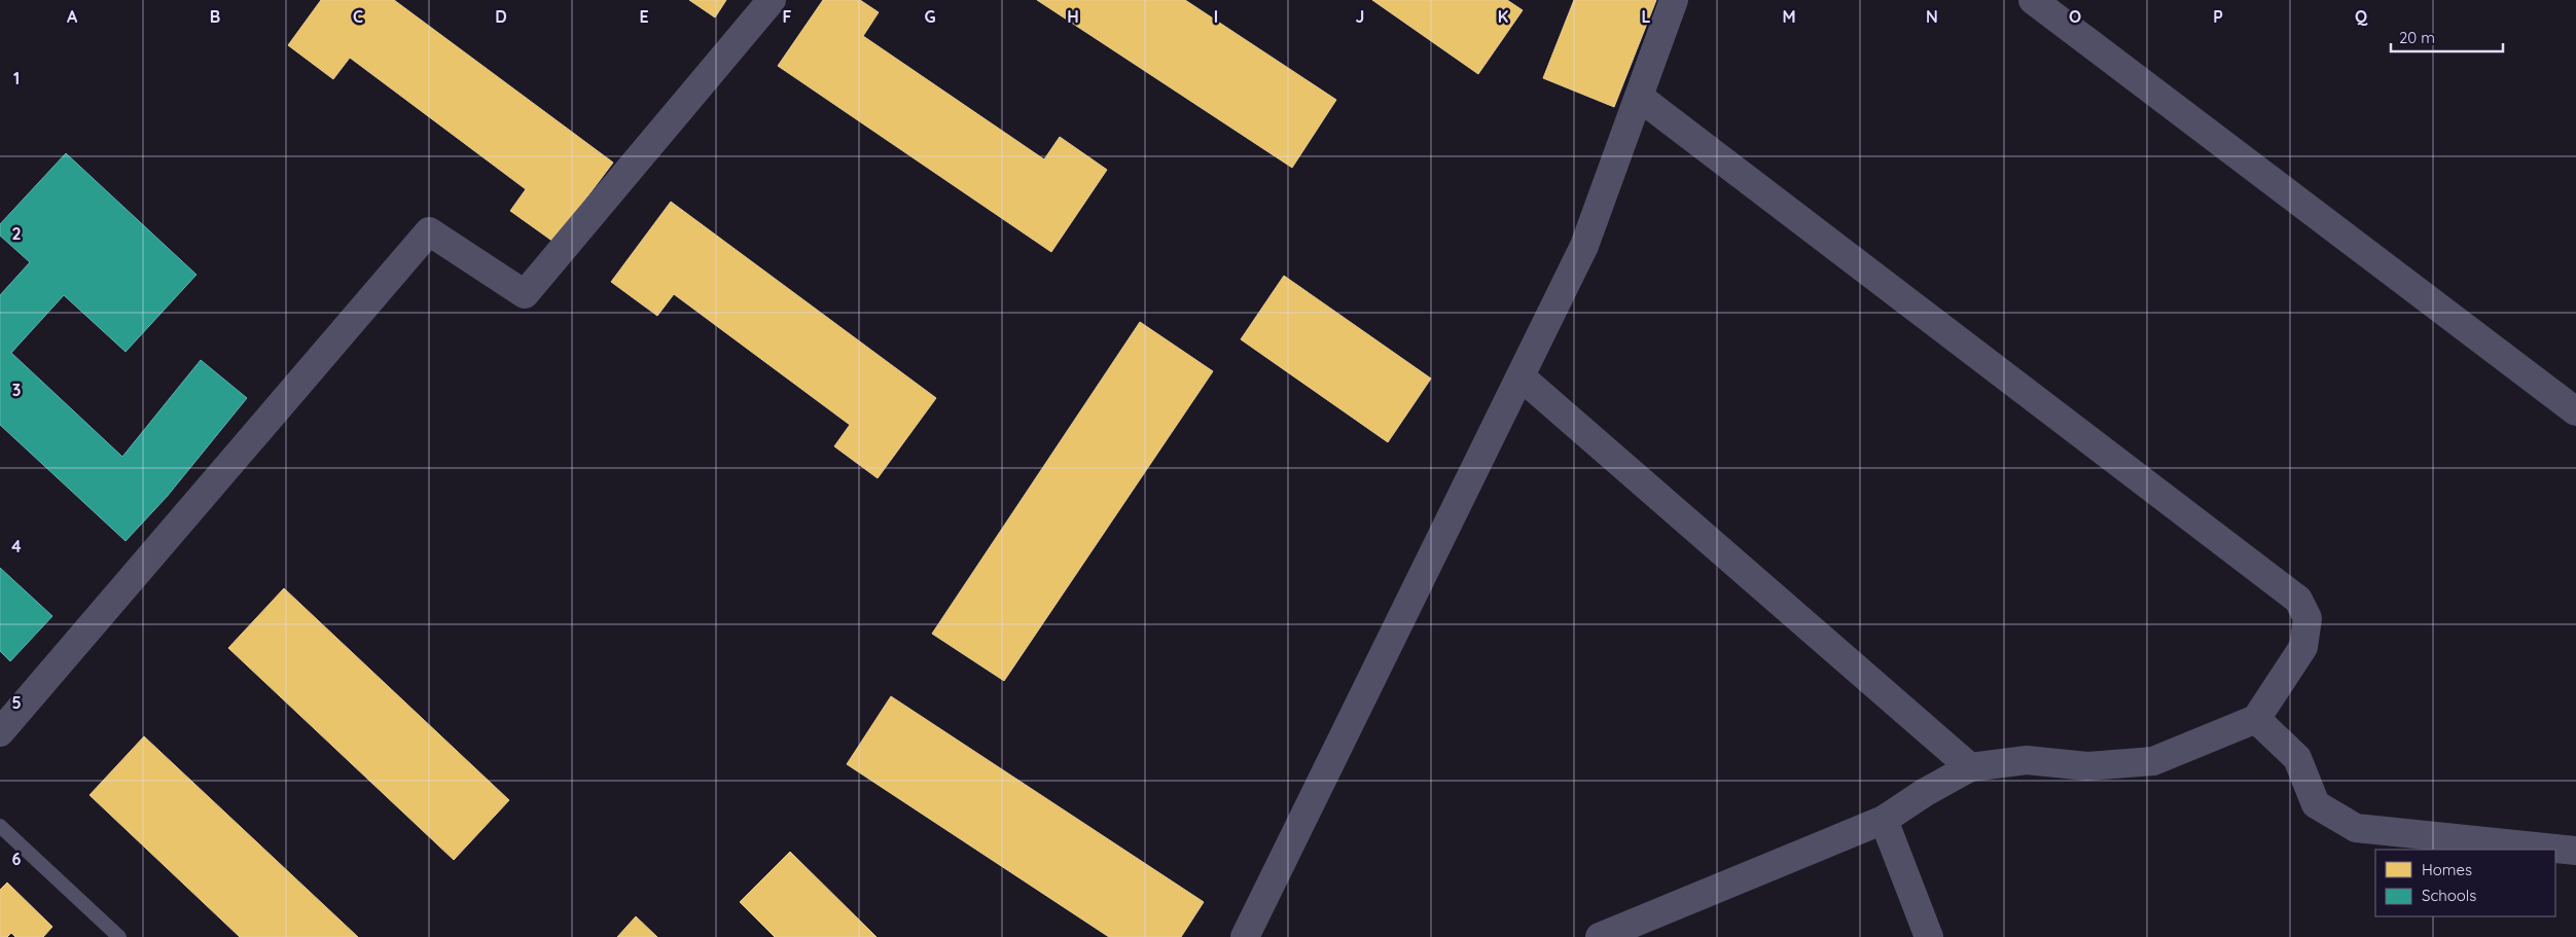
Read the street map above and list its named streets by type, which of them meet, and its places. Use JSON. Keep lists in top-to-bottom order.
{
  "legend": ["Homes", "Schools"],
  "scale_bar": "20 m",
  "grid": {
    "columns": [
      "A",
      "B",
      "C",
      "D",
      "E",
      "F",
      "G",
      "H",
      "I",
      "J",
      "K",
      "L",
      "M",
      "N",
      "O",
      "P",
      "Q"
    ],
    "rows": [
      "1",
      "2",
      "3",
      "4",
      "5",
      "6"
    ]
  }
}
